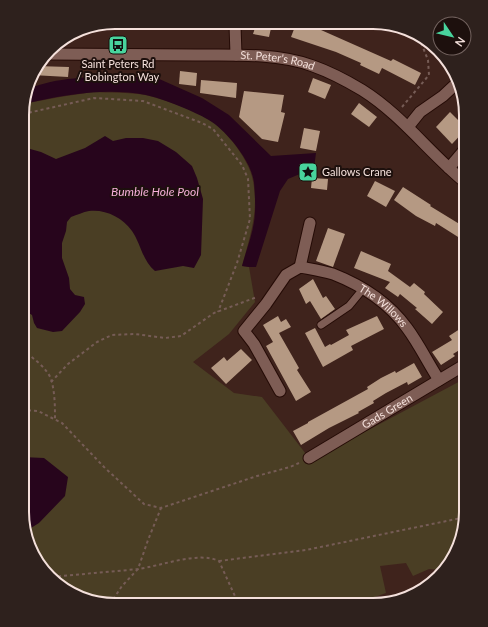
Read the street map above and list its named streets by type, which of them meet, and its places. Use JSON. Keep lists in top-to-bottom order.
{
  "streets": {
    "street": ["St. Peter's Road", "The Willows", "Gads Green"]
  },
  "crossings": [
    ["The Willows", "Gads Green"]
  ],
  "water": ["Bumble Hole Pool"],
  "places": {
    "bus stop": ["Saint Peters Rd / Bobington Way"],
    "place": ["Gallows Crane"]
  },
  "north": "bottom right"
}
